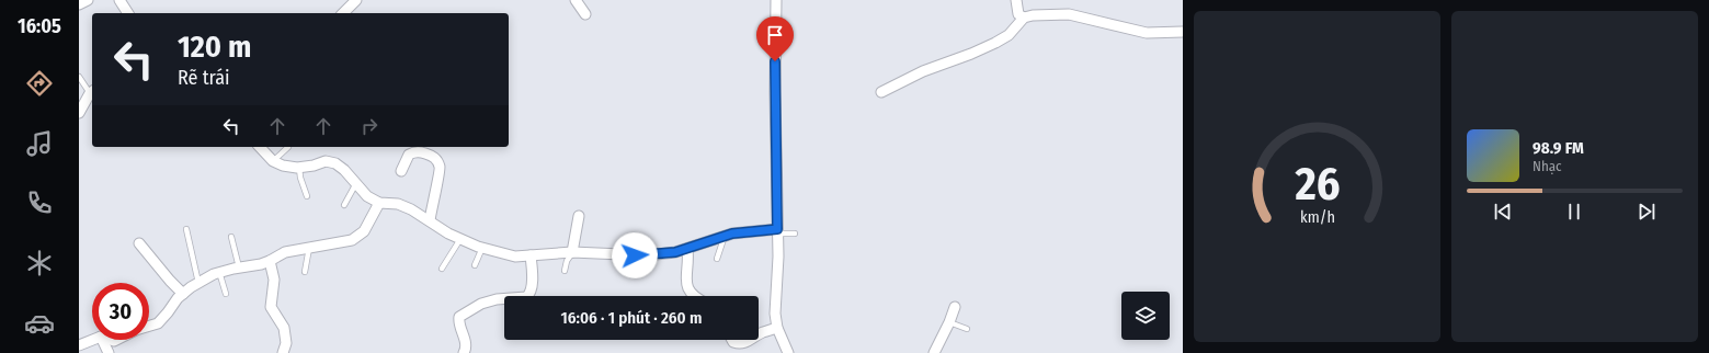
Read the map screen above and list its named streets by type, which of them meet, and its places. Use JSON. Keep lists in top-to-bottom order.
{
  "page": {
    "tabs": "16:05",
    "turn": ["120 m", "Rẽ trái"],
    "song": ["98.9 FM", "Nhạc"],
    "limit": "30",
    "trip": "16:06 · 1 phút · 260 m",
    "gauge": ["26", "km/h"]
  }
}
